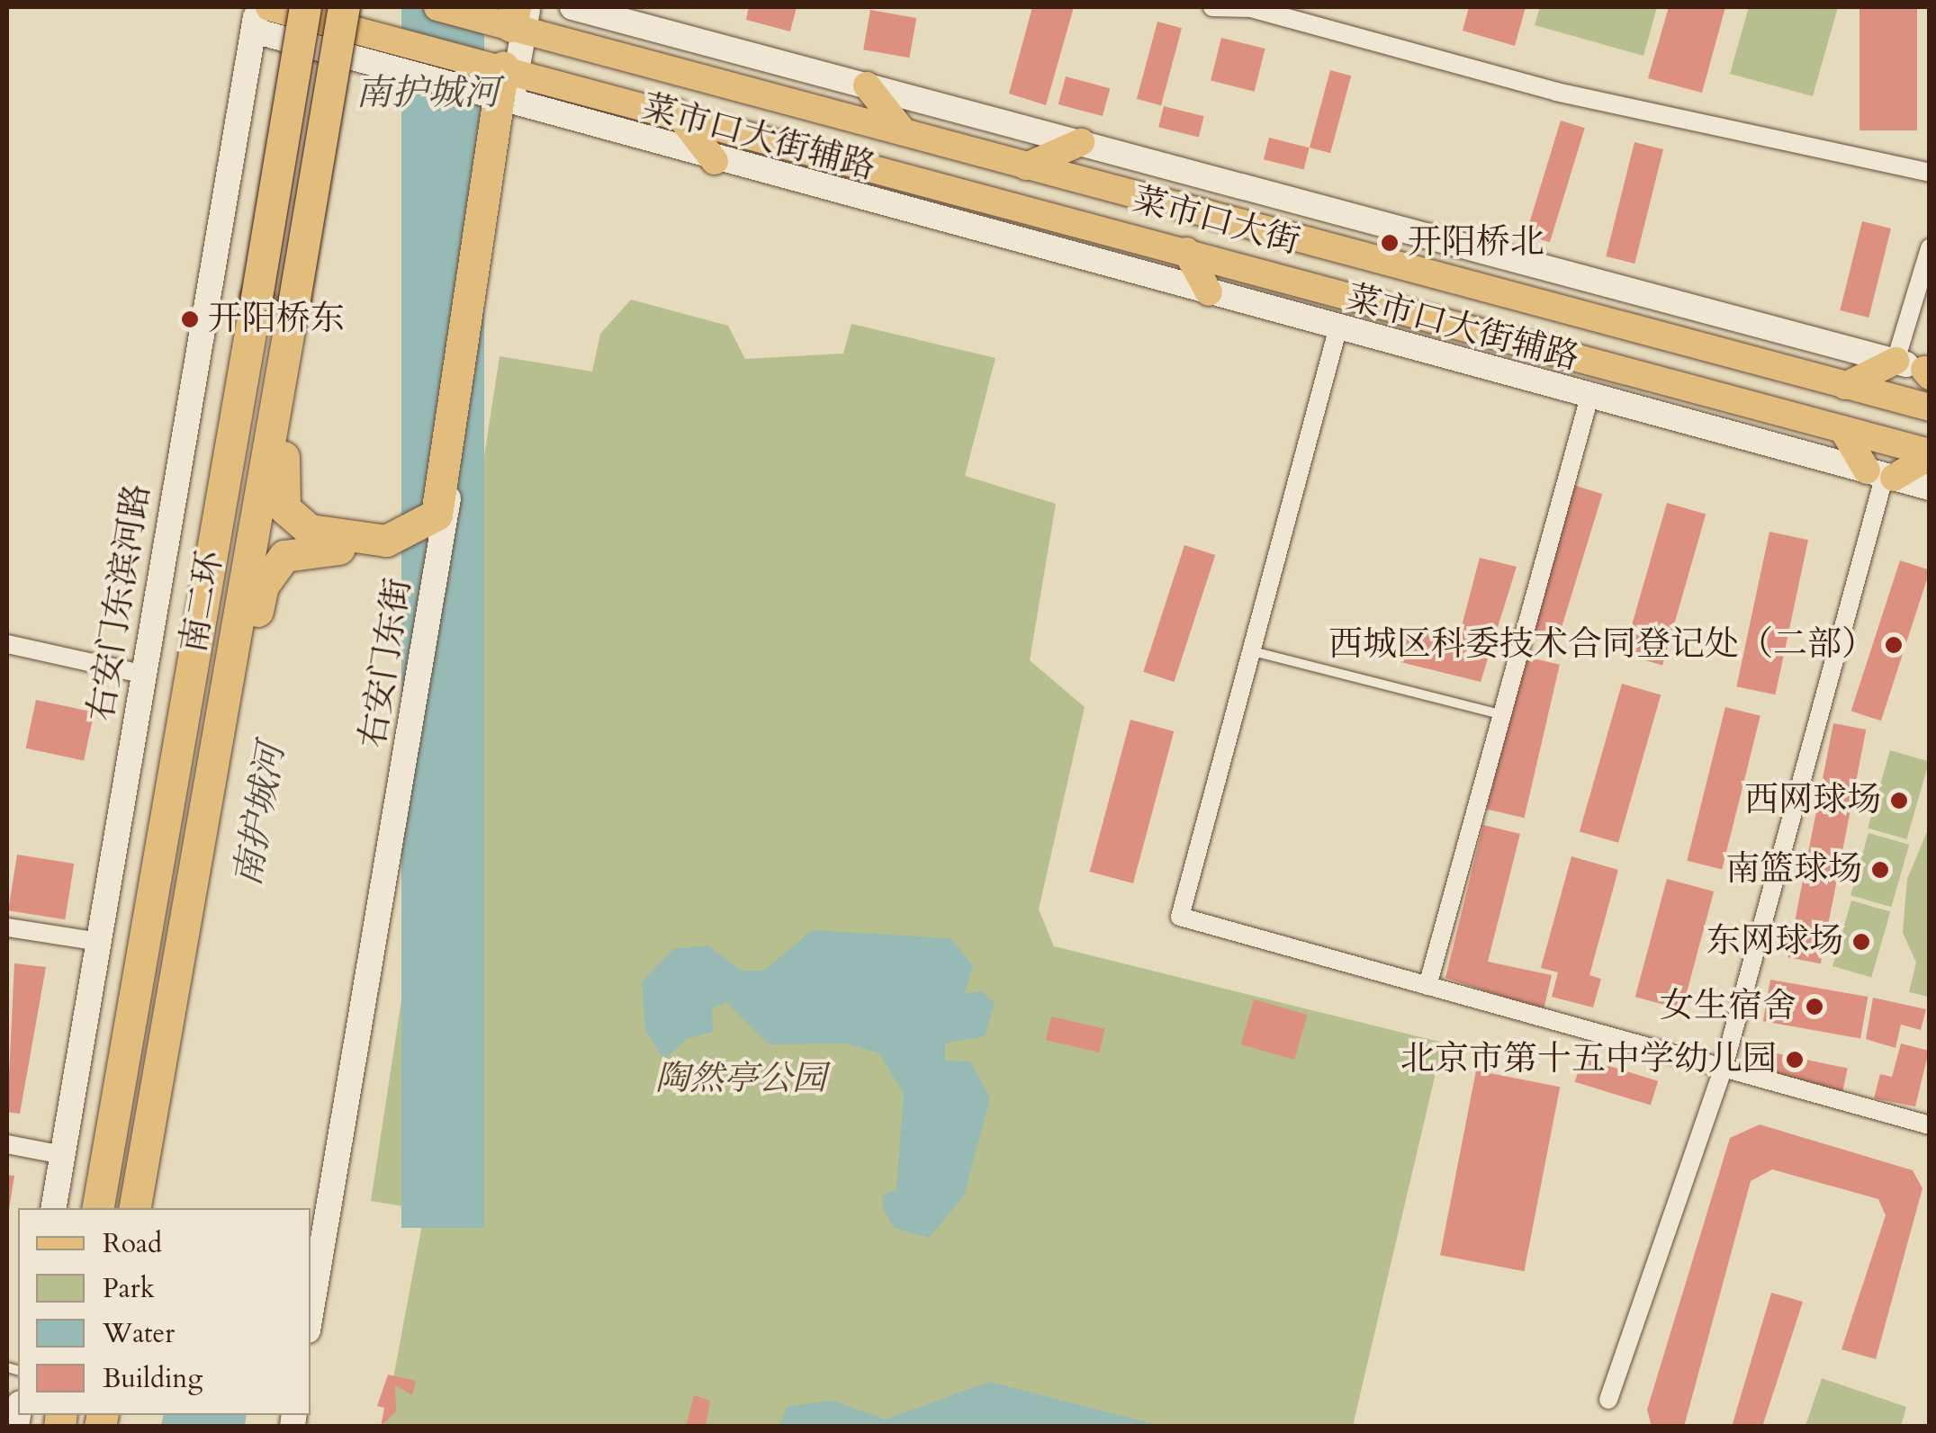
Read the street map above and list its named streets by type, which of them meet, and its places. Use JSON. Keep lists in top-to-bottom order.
{
  "streets": {
    "highway": ["南二环"],
    "main road": ["菜市口大街"],
    "street": ["菜市口大街辅路", "右安门东滨河路", "右安门东街"]
  },
  "crossings": [
    ["菜市口大街辅路", "右安门东滨河路"],
    ["菜市口大街辅路", "右安门东街"],
    ["菜市口大街", "南二环"]
  ],
  "water": ["南护城河"],
  "parks": ["陶然亭公园"],
  "places": [
    "开阳桥北",
    "开阳桥东",
    "西城区科委技术合同登记处（二部）",
    "西网球场",
    "南篮球场",
    "东网球场",
    "女生宿舍",
    "北京市第十五中学幼儿园"
  ],
  "legend": [
    "Road",
    "Park",
    "Water",
    "Building"
  ]
}
